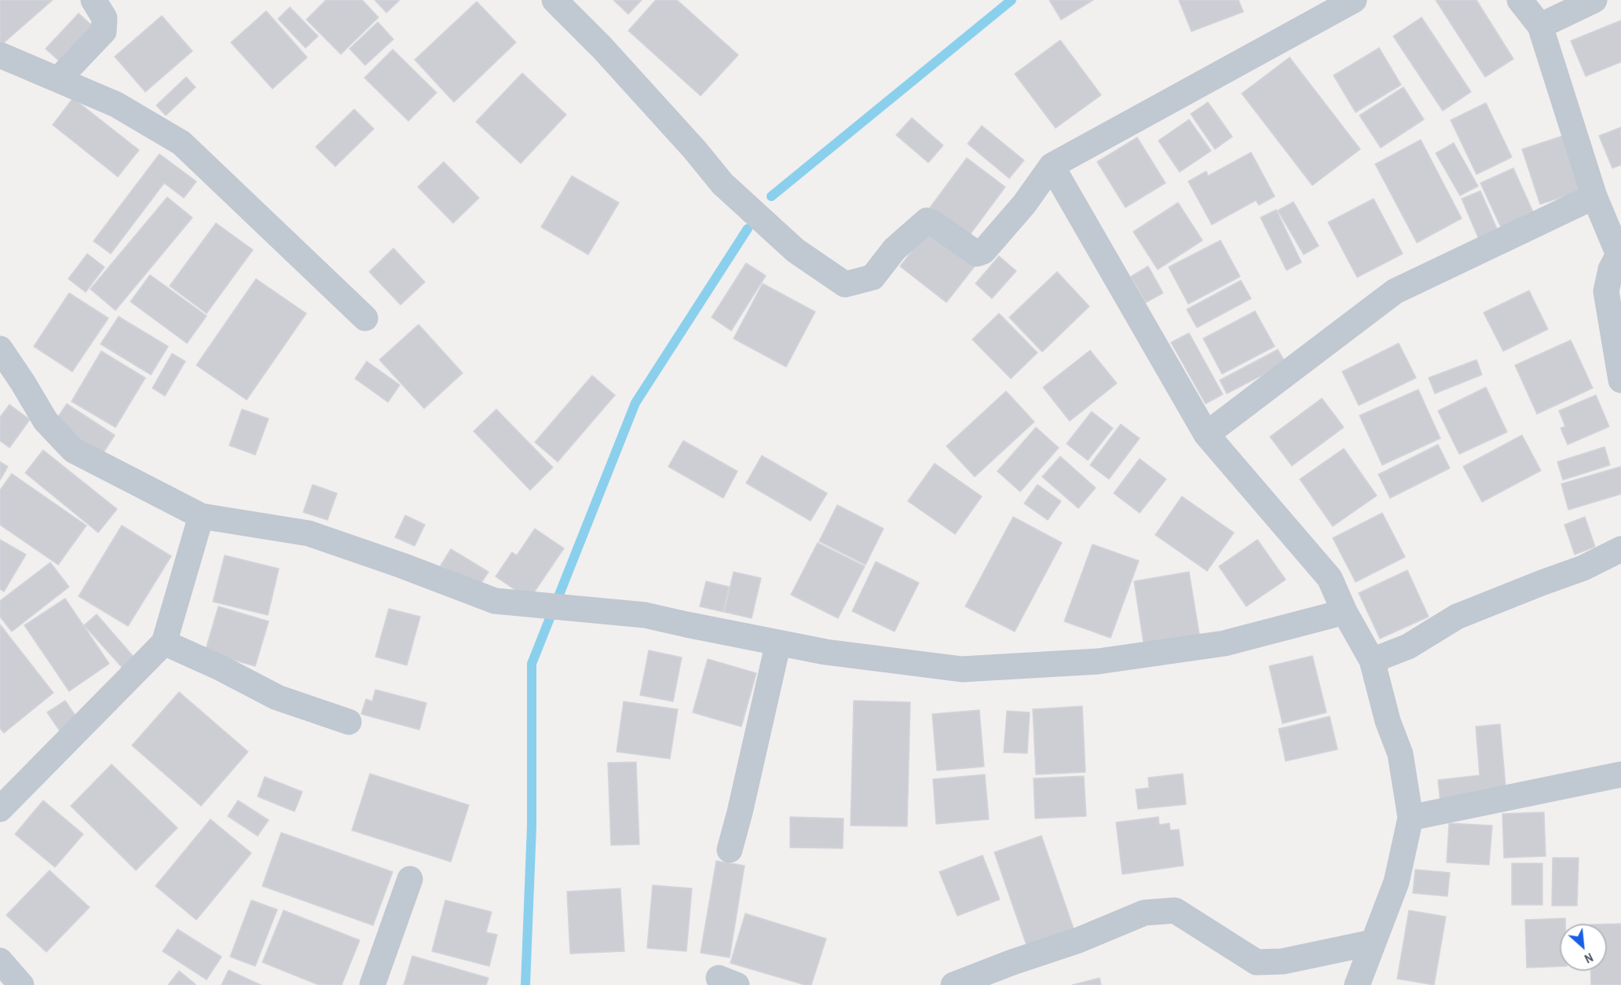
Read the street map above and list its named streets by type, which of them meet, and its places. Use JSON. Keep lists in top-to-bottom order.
{
  "north": "bottom right"
}
